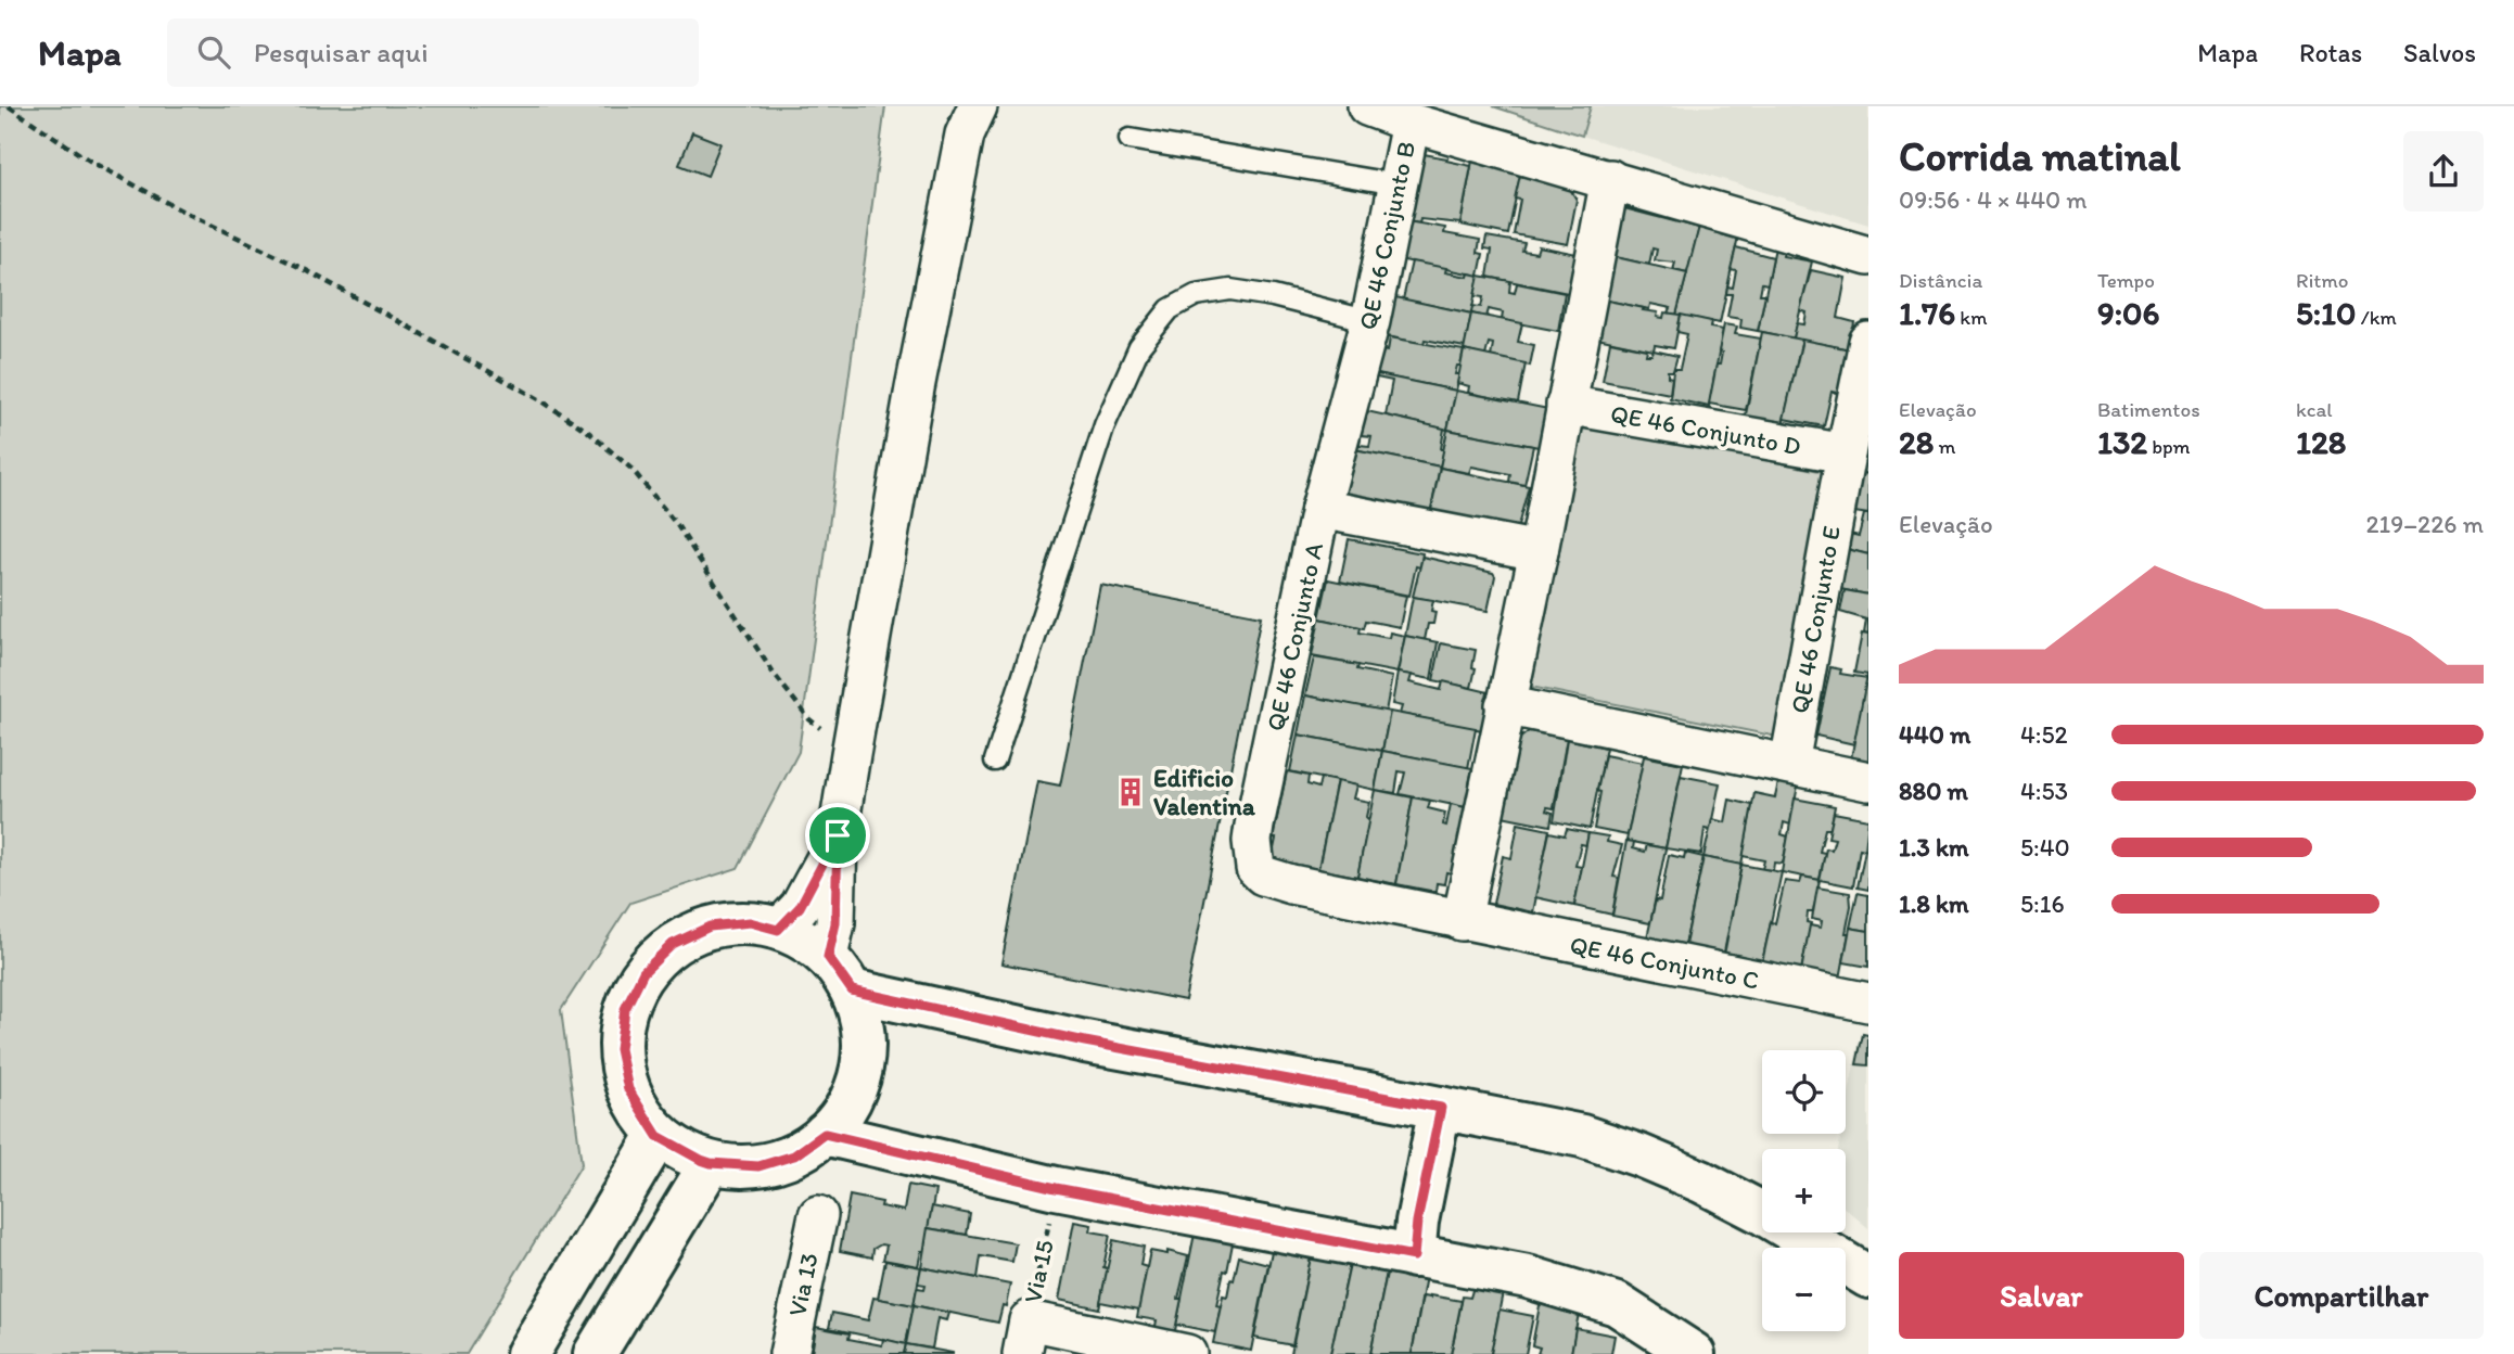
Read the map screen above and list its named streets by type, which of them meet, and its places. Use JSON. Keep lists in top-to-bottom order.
{
  "streets": {
    "street": [
      "QE 46 Conjunto B",
      "QE 46 Conjunto D",
      "QE 46 Conjunto E",
      "QE 46 Conjunto A",
      "QE 46 Conjunto C",
      "Via 13"
    ],
    "path": ["Via 15"]
  },
  "crossings": [
    ["QE 46 Conjunto B", "QE 46 Conjunto A"],
    ["QE 46 Conjunto D", "QE 46 Conjunto E"],
    ["QE 46 Conjunto A", "QE 46 Conjunto C"]
  ],
  "places": {
    "building": ["Edificio Valentina"]
  },
  "page": {
    "header": "Mapa",
    "search": "Pesquisar aqui",
    "nav": ["Mapa", "Rotas", "Salvos"],
    "heading": ["Corrida matinal", "09:56 · 4 × 440 m"],
    "stats": [
      ["Distância", "1.76 km"],
      ["Tempo", "9:06"],
      ["Ritmo", "5:10 /km"],
      ["Elevação", "28 m"],
      ["Batimentos", "132 bpm"],
      ["kcal", "128"]
    ],
    "chart": ["Elevação", "219–226 m"],
    "list": [
      {
        "name": "440 m",
        "note": "4:52"
      },
      {
        "name": "880 m",
        "note": "4:53"
      },
      {
        "name": "1.3 km",
        "note": "5:40"
      },
      {
        "name": "1.8 km",
        "note": "5:16"
      }
    ],
    "map_buttons": ["+", "−"],
    "buttons": ["Salvar", "Compartilhar"]
  }
}
